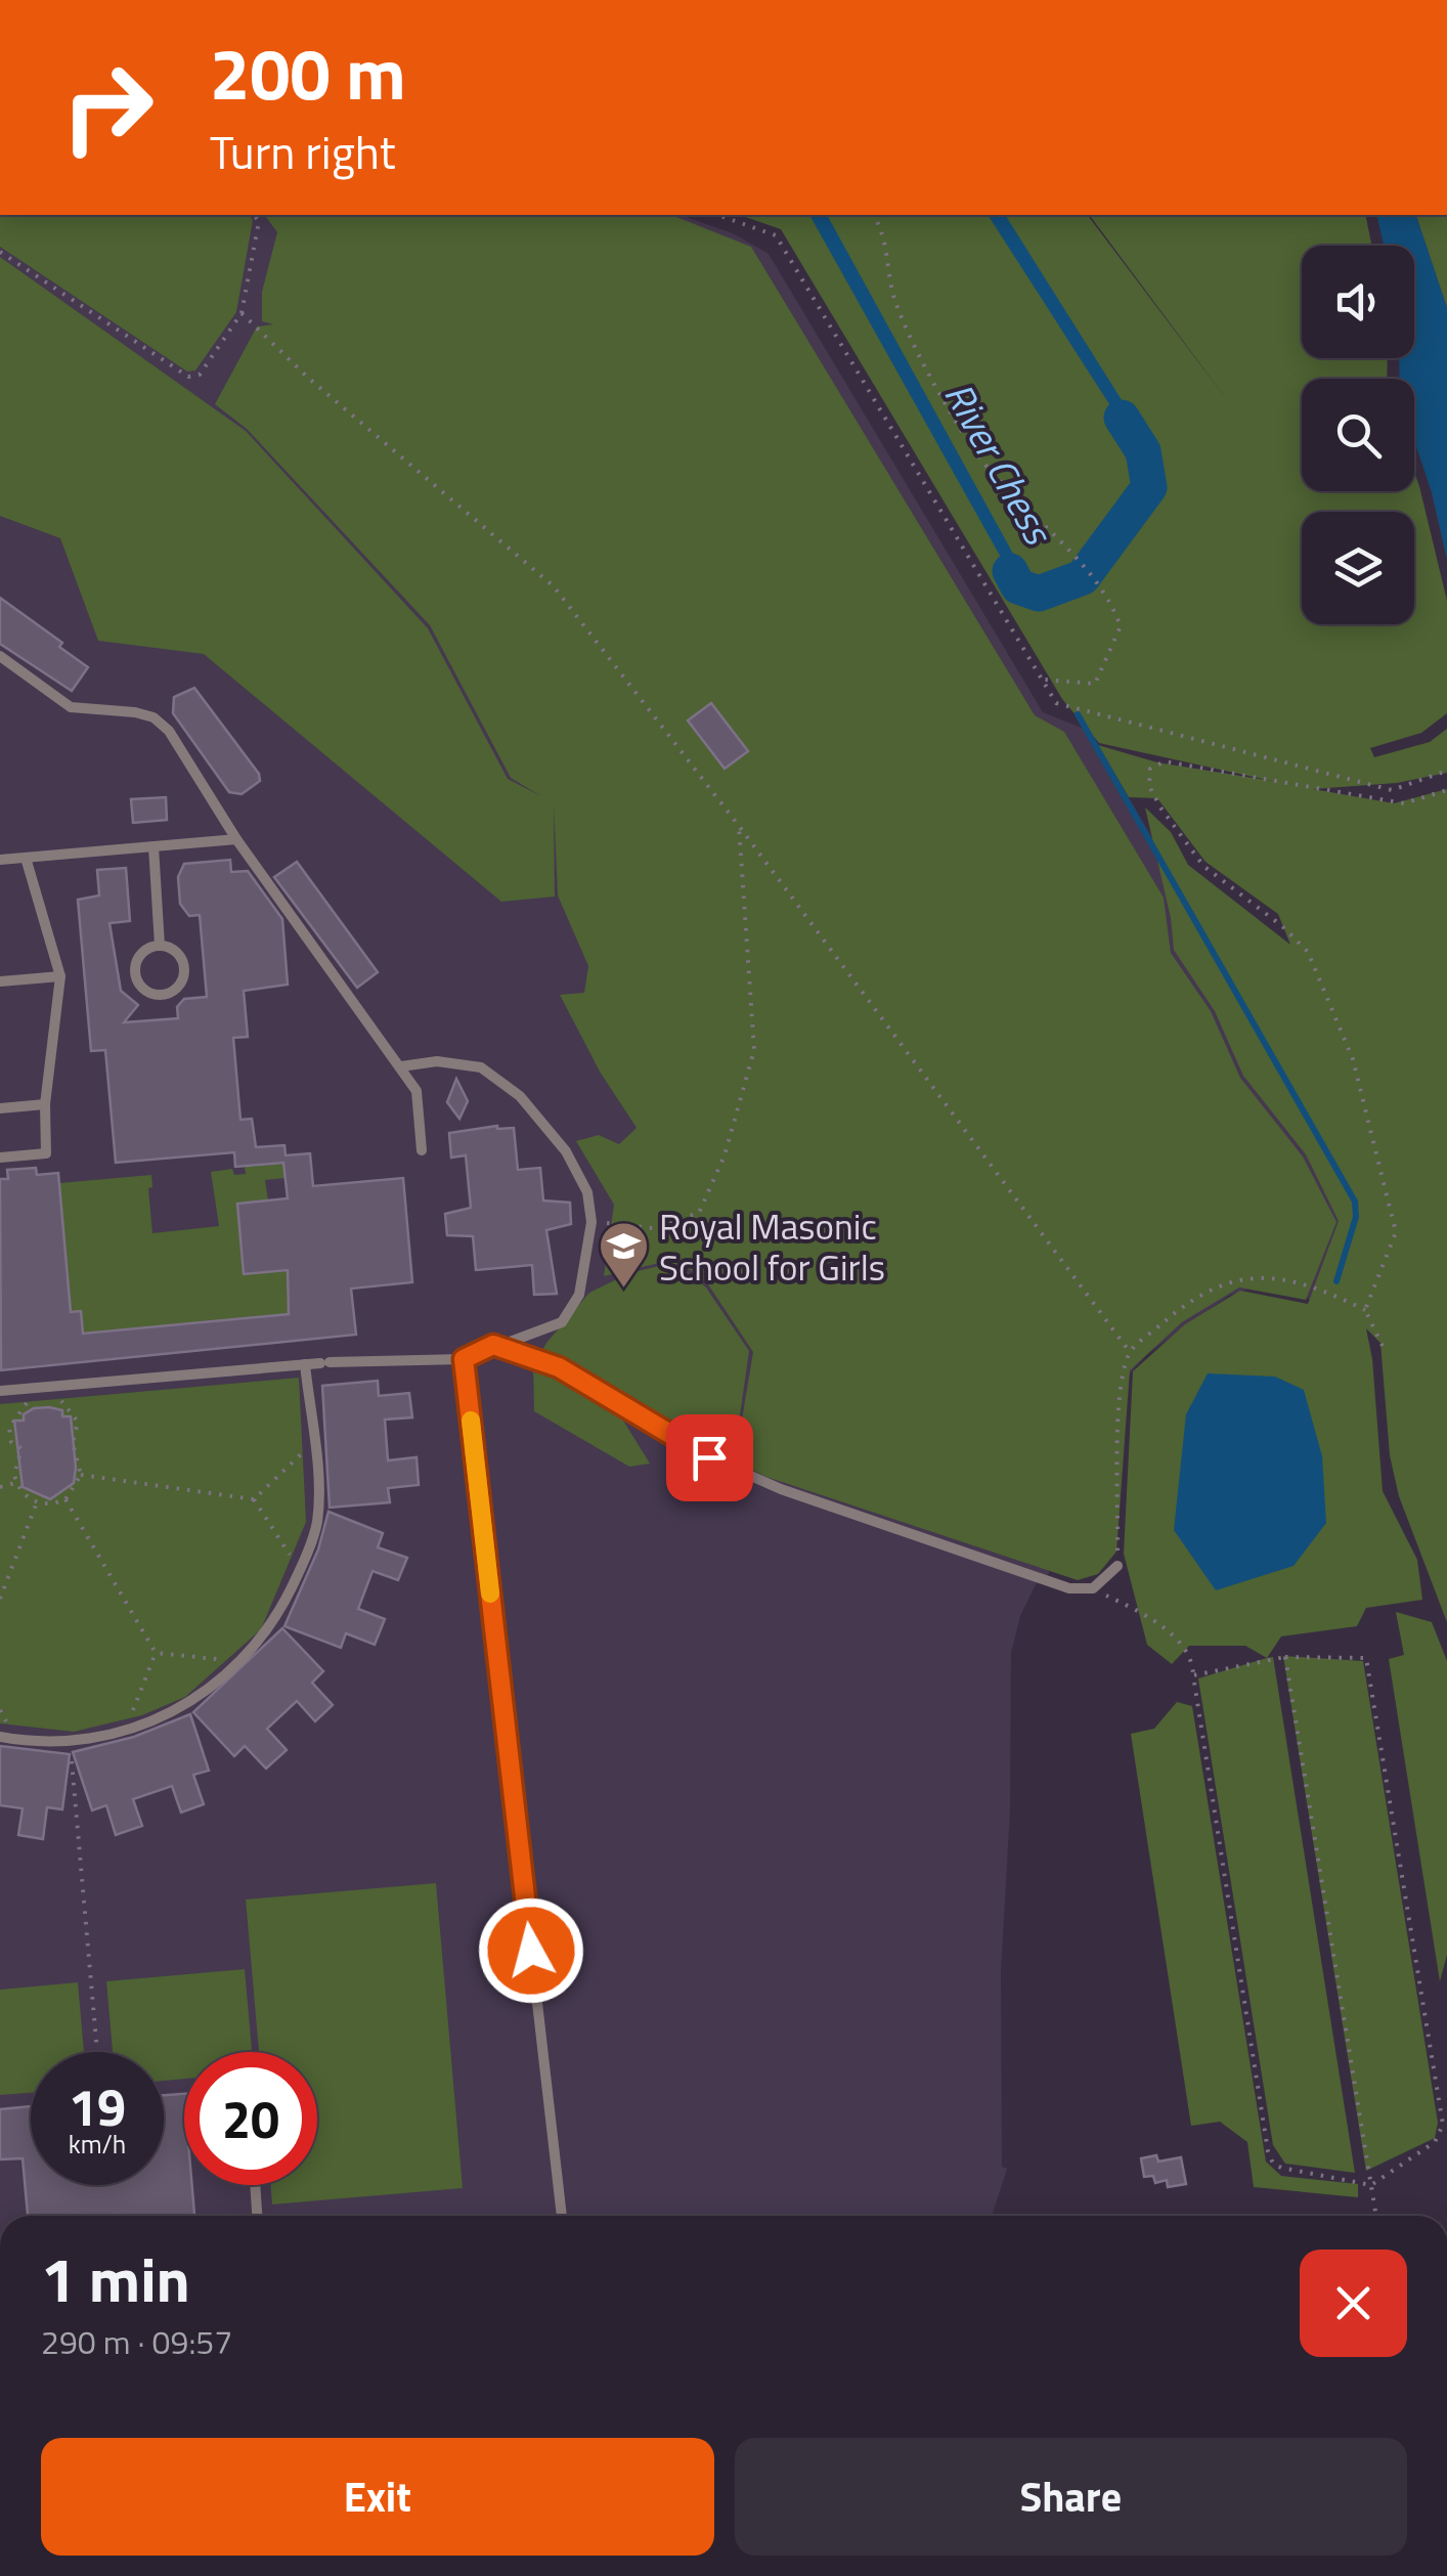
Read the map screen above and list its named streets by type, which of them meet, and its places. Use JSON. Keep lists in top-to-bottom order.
{
  "water": ["River Chess"],
  "places": {
    "school or university": ["Royal Masonic School for Girls"]
  },
  "page": {
    "turn": ["200 m", "Turn right"],
    "speed": "19 km/h",
    "limit": "20",
    "heading": ["1 min", "290 m · 09:57"],
    "buttons": ["Exit", "Share"]
  }
}
